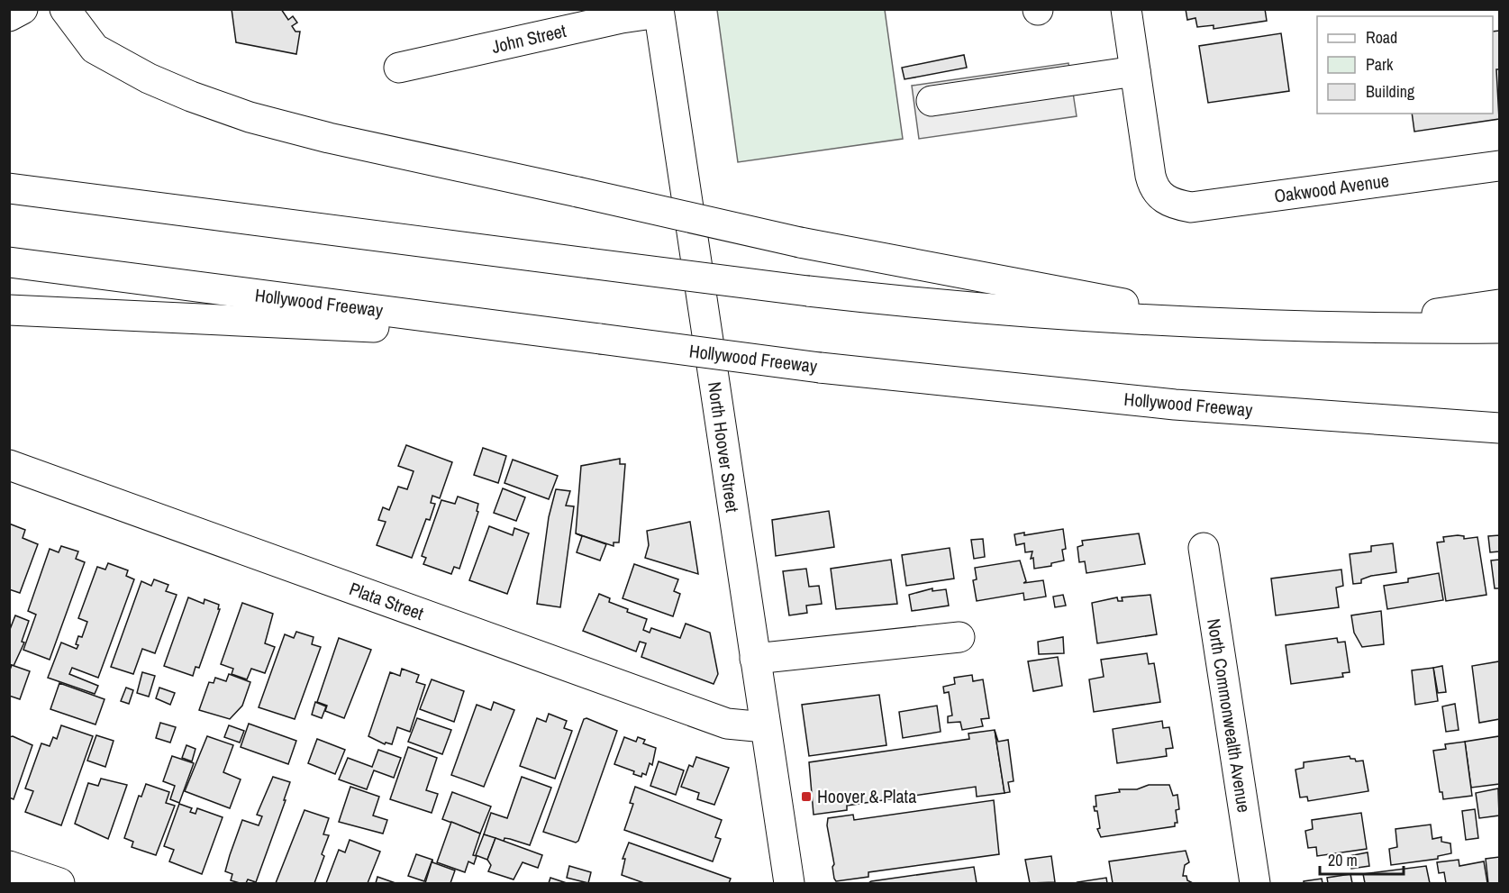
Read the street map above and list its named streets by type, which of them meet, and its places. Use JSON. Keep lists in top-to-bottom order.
{
  "streets": {
    "main road": [
      "John Street",
      "Oakwood Avenue",
      "Hollywood Freeway",
      "North Hoover Street",
      "Plata Street",
      "North Commonwealth Avenue"
    ]
  },
  "crossings": [
    ["John Street", "North Hoover Street"],
    ["North Hoover Street", "Plata Street"]
  ],
  "places": {
    "transit": ["Hoover & Plata"]
  },
  "legend": ["Road", "Park", "Building"],
  "scale_bar": "20 m"
}
